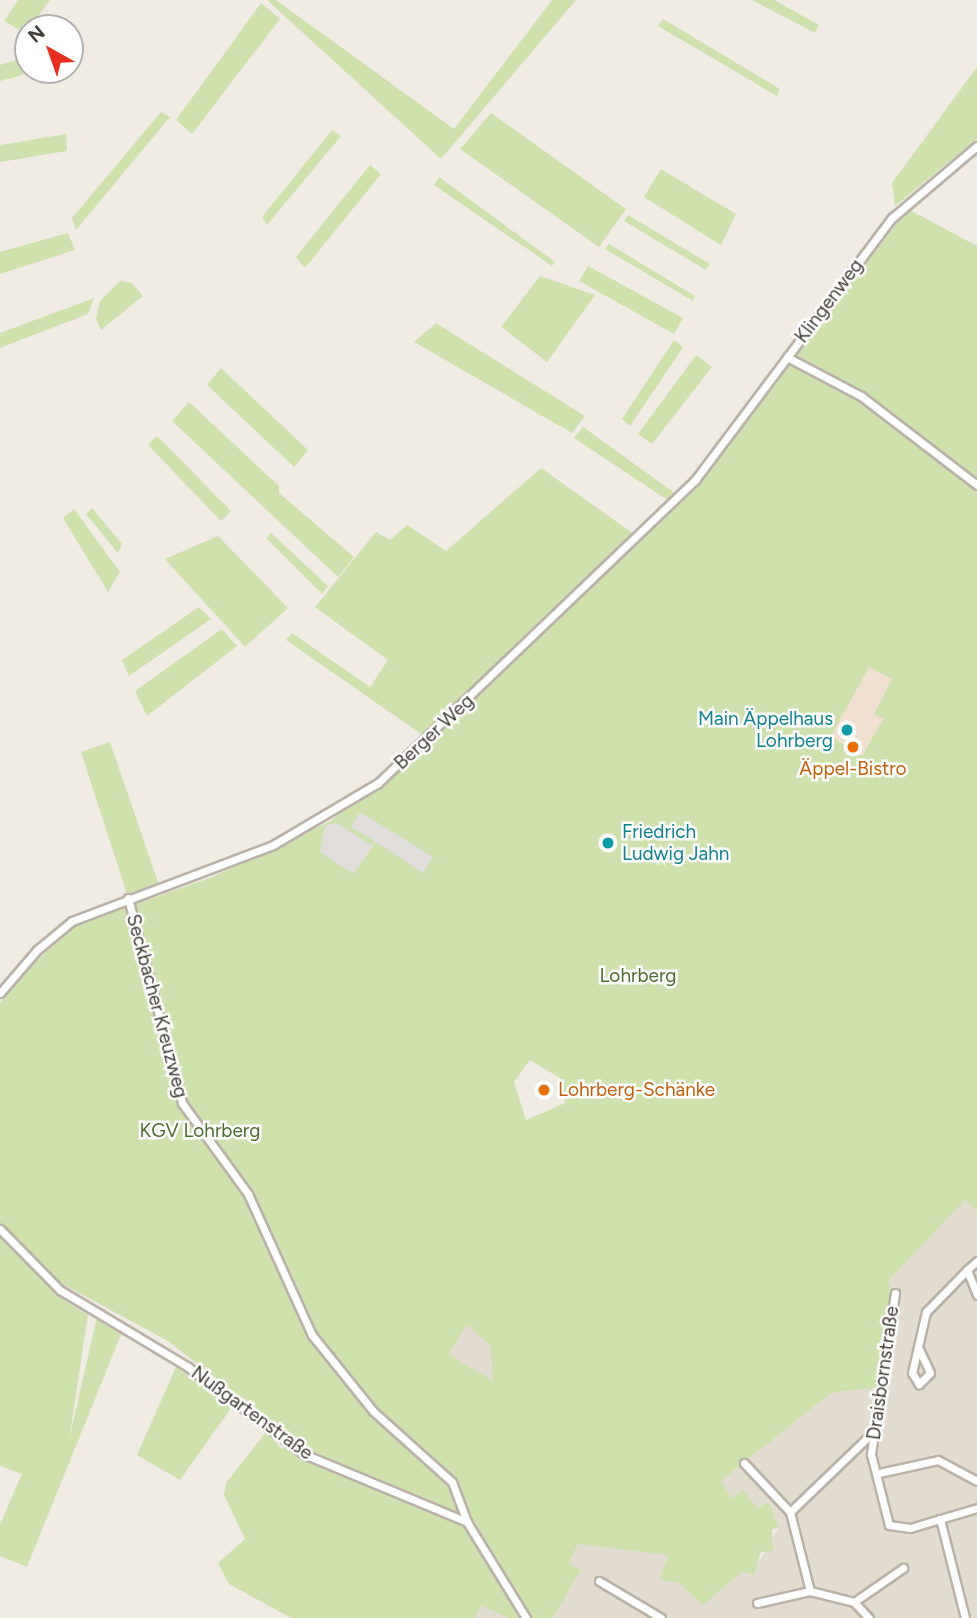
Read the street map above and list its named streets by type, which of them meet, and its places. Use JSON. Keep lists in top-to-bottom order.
{
  "streets": {
    "street": [
      "Klingenweg",
      "Berger Weg",
      "Seckbacher Kreuzweg",
      "Draisbornstraße",
      "Nußgartenstraße"
    ]
  },
  "crossings": [
    ["Klingenweg", "Berger Weg"],
    ["Berger Weg", "Seckbacher Kreuzweg"],
    ["Seckbacher Kreuzweg", "Nußgartenstraße"]
  ],
  "parks": ["Lohrberg", "KGV Lohrberg"],
  "places": [
    "Main Äppelhaus Lohrberg",
    "Äppel-Bistro",
    "Friedrich Ludwig Jahn",
    "Lohrberg-Schänke"
  ],
  "north": "top left"
}
